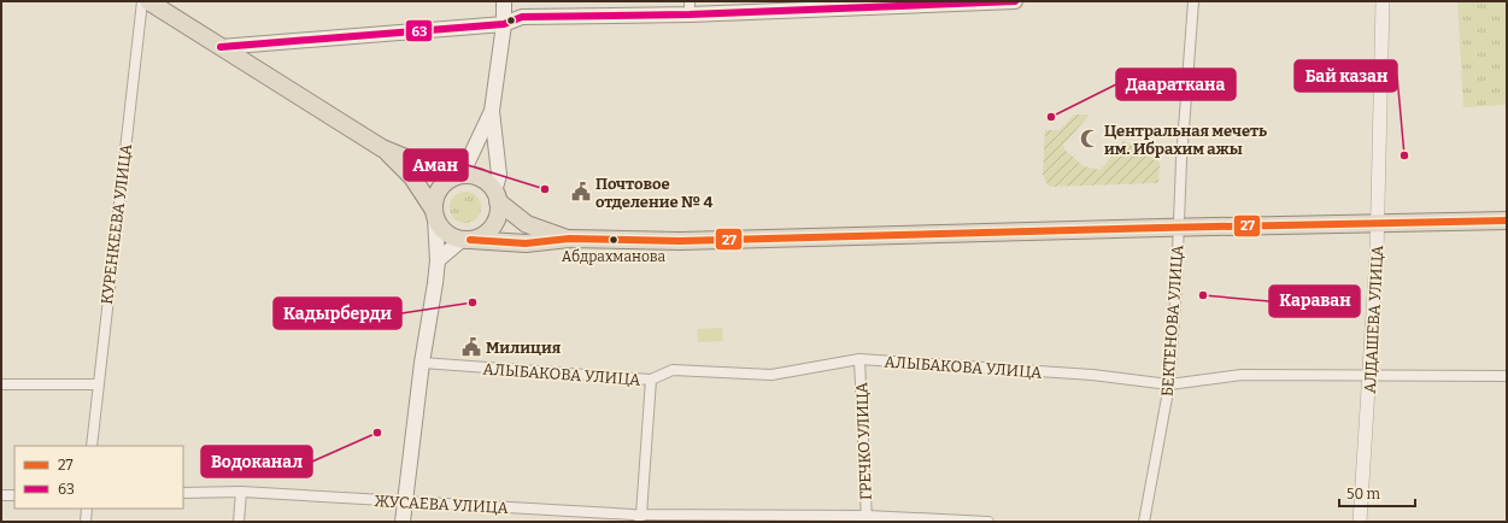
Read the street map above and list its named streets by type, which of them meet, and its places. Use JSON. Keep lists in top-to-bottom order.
{
  "streets": {
    "street": [
      "КУРЕНКЕЕВА УЛИЦА",
      "АЛДАШЕВА УЛИЦА",
      "БЕКТЕНОВА УЛИЦА",
      "АЛЫБАКОВА УЛИЦА",
      "ГРЕЧКО УЛИЦА",
      "ЖУСАЕВА УЛИЦА"
    ]
  },
  "crossings": [
    ["АЛДАШЕВА УЛИЦА", "АЛЫБАКОВА УЛИЦА"],
    ["БЕКТЕНОВА УЛИЦА", "АЛЫБАКОВА УЛИЦА"],
    ["АЛЫБАКОВА УЛИЦА", "ГРЕЧКО УЛИЦА"],
    ["ГРЕЧКО УЛИЦА", "ЖУСАЕВА УЛИЦА"]
  ],
  "places": {
    "other": [
      "Даараткана",
      "Бай казан",
      "Аман",
      "Абдрахманова",
      "Караван",
      "Кадырберди",
      "Водоканал"
    ],
    "mosque": ["Центральная мечеть им. Ибрахим ажы"],
    "public building": ["Почтовое отделение № 4", "Милиция"]
  },
  "lines": ["transit line 63", "transit line 27"],
  "legend": ["27", "63"],
  "scale_bar": "50 m"
}
